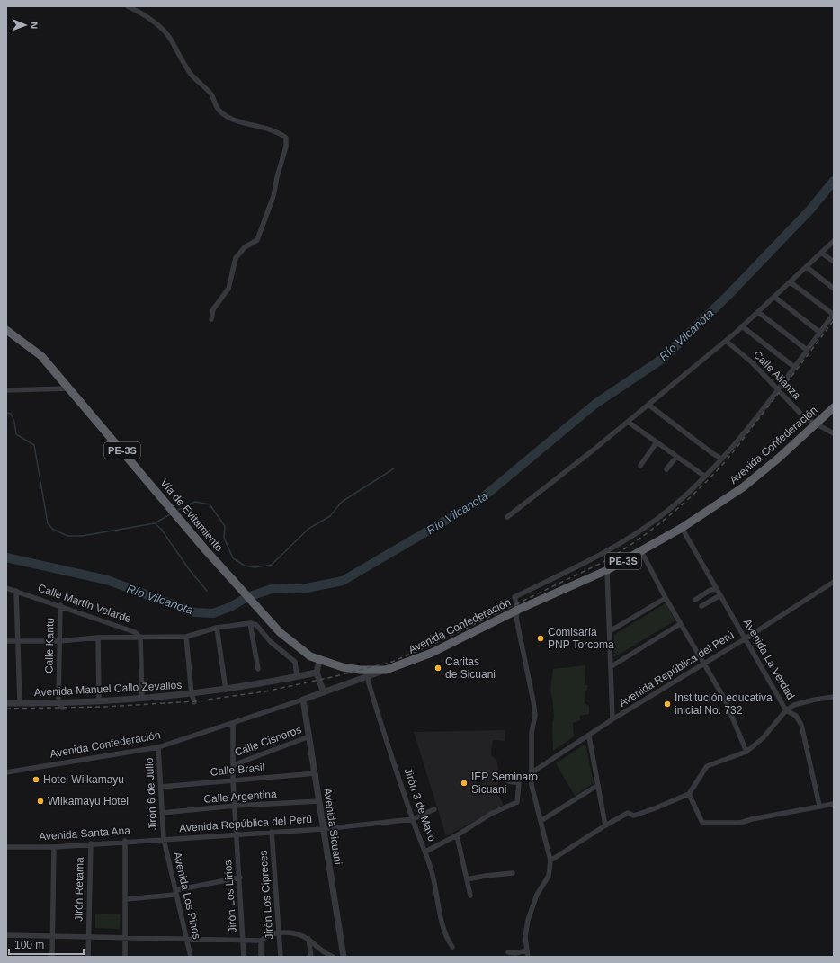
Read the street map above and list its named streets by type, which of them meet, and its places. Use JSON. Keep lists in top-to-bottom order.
{
  "streets": {
    "highway": ["Avenida Confederación", "PE-3S", "Vía de Evitamiento"],
    "street": [
      "Calle Alianza",
      "Calle Martín Velarde",
      "Calle Kantu",
      "Avenida La Verdad",
      "Avenida República del Perú",
      "Avenida Manuel Callo Zevallos",
      "Calle Cisneros",
      "Calle Brasil",
      "Jirón 6 de Julio",
      "Calle Argentina",
      "Jirón 3 de Mayo",
      "Avenida Sicuani",
      "Avenida Santa Ana",
      "Jirón Retama",
      "Jirón Los Cipreces",
      "Avenida Los Pinos",
      "Jirón Los Lirios"
    ]
  },
  "crossings": [
    ["Calle Alianza", "Avenida Confederación"],
    ["Avenida Confederación", "Vía de Evitamiento"],
    ["Avenida Confederación", "Avenida La Verdad"],
    ["Avenida Confederación", "Jirón 6 de Julio"],
    ["Avenida Confederación", "Jirón 3 de Mayo"],
    ["Avenida Confederación", "Avenida Sicuani"],
    ["Avenida Confederación", "Jirón Los Lirios"],
    ["Vía de Evitamiento", "Jirón 3 de Mayo"],
    ["Calle Martín Velarde", "Calle Kantu"],
    ["Calle Kantu", "Avenida Manuel Callo Zevallos"],
    ["Avenida La Verdad", "Avenida República del Perú"],
    ["Avenida República del Perú", "Jirón 6 de Julio"],
    ["Avenida República del Perú", "Jirón 3 de Mayo"],
    ["Avenida República del Perú", "Avenida Sicuani"],
    ["Avenida República del Perú", "Avenida Santa Ana"],
    ["Avenida República del Perú", "Jirón Los Cipreces"],
    ["Avenida República del Perú", "Avenida Los Pinos"],
    ["Avenida República del Perú", "Jirón Los Lirios"],
    ["Calle Cisneros", "Avenida Sicuani"],
    ["Calle Cisneros", "Jirón Los Lirios"],
    ["Calle Brasil", "Jirón 6 de Julio"],
    ["Calle Brasil", "Avenida Sicuani"],
    ["Calle Brasil", "Jirón Los Lirios"],
    ["Jirón 6 de Julio", "Calle Argentina"],
    ["Jirón 6 de Julio", "Avenida Santa Ana"],
    ["Jirón 6 de Julio", "Avenida Los Pinos"],
    ["Calle Argentina", "Avenida Sicuani"],
    ["Calle Argentina", "Jirón Los Lirios"],
    ["Avenida Santa Ana", "Jirón Retama"],
    ["Avenida Santa Ana", "Avenida Los Pinos"]
  ],
  "water": ["Río Vilcanota"],
  "places": [
    "Comisaría PNP Torcoma",
    "Caritas de Sicuani",
    "Institución educativa inicial No. 732",
    "Hotel Wilkamayu",
    "IEP Seminaro Sicuani",
    "Wilkamayu Hotel"
  ],
  "scale_bar": "100 m",
  "north": "right"
}
